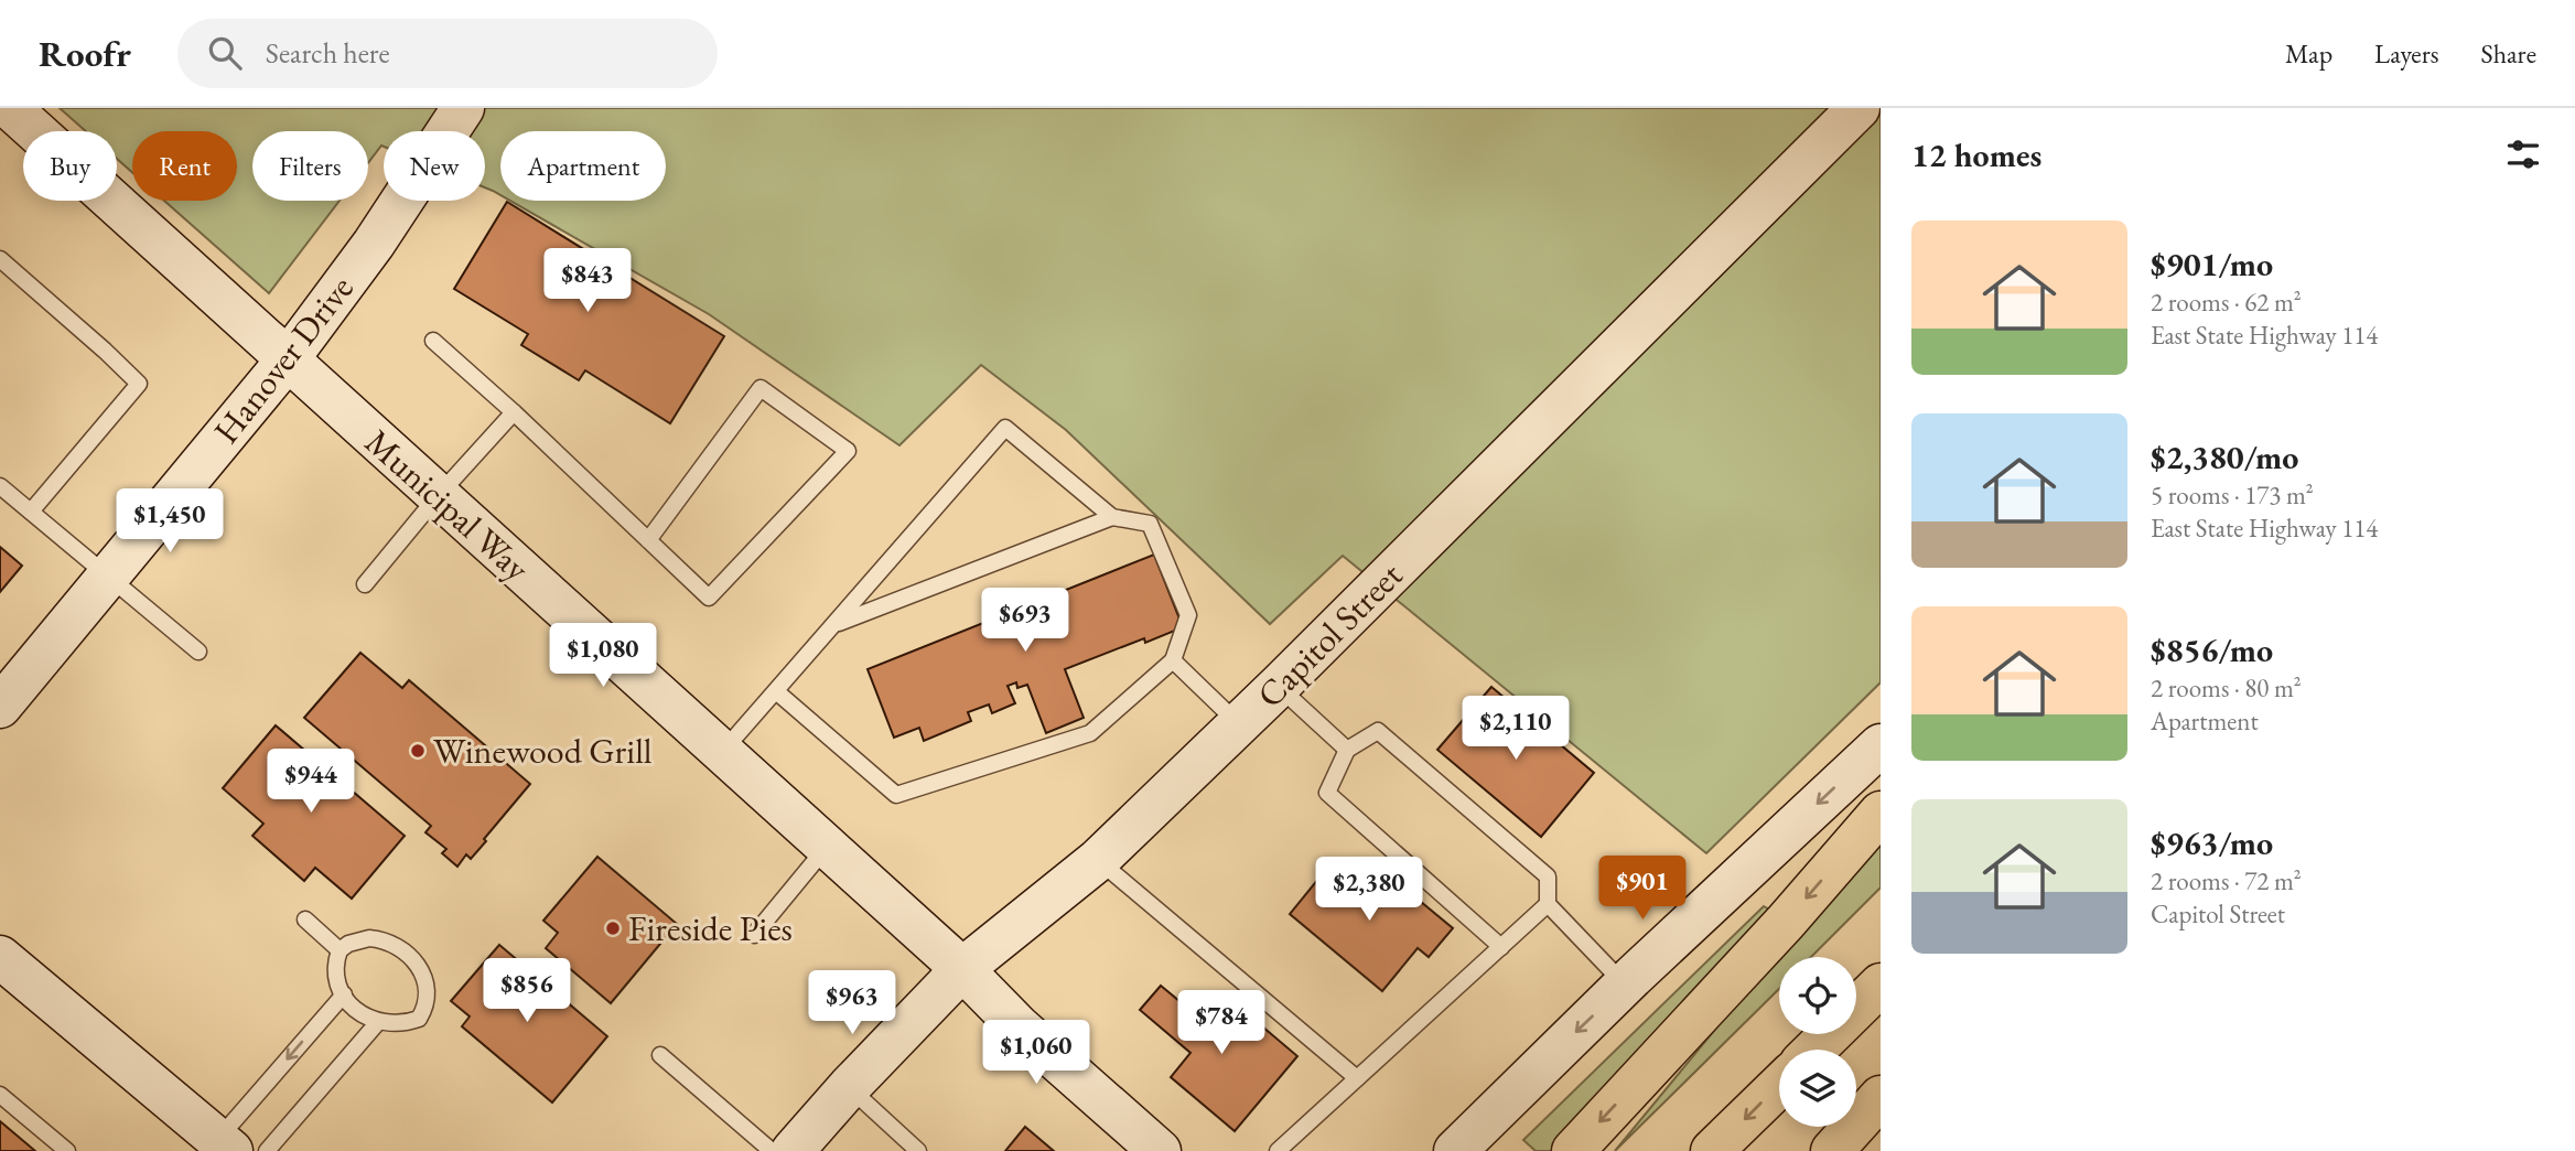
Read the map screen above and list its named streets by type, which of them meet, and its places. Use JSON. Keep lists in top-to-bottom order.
{
  "streets": {
    "street": ["Hanover Drive", "Municipal Way", "Capitol Street"]
  },
  "crossings": [
    ["Hanover Drive", "Municipal Way"],
    ["Municipal Way", "Capitol Street"]
  ],
  "places": ["Winewood Grill", "Fireside Pies"],
  "page": {
    "header": "Roofr",
    "search": "Search here",
    "nav": ["Map", "Layers", "Share"],
    "heading": "12 homes",
    "chip": [
      "Buy",
      "Rent",
      "Filters",
      "New",
      "Apartment"
    ],
    "list": [
      {
        "name": "$901/mo",
        "note": "2 rooms · 62 m² · East State Highway 114"
      },
      {
        "name": "$2,380/mo",
        "note": "5 rooms · 173 m² · East State Highway 114"
      },
      {
        "name": "$856/mo",
        "note": "2 rooms · 80 m² · Apartment"
      },
      {
        "name": "$963/mo",
        "note": "2 rooms · 72 m² · Capitol Street"
      }
    ],
    "price": [
      "$843",
      "$1,450",
      "$693",
      "$1,080",
      "$2,110",
      "$944",
      "$901",
      "$2,380",
      "$856",
      "$963",
      "$784",
      "$1,060"
    ]
  }
}
